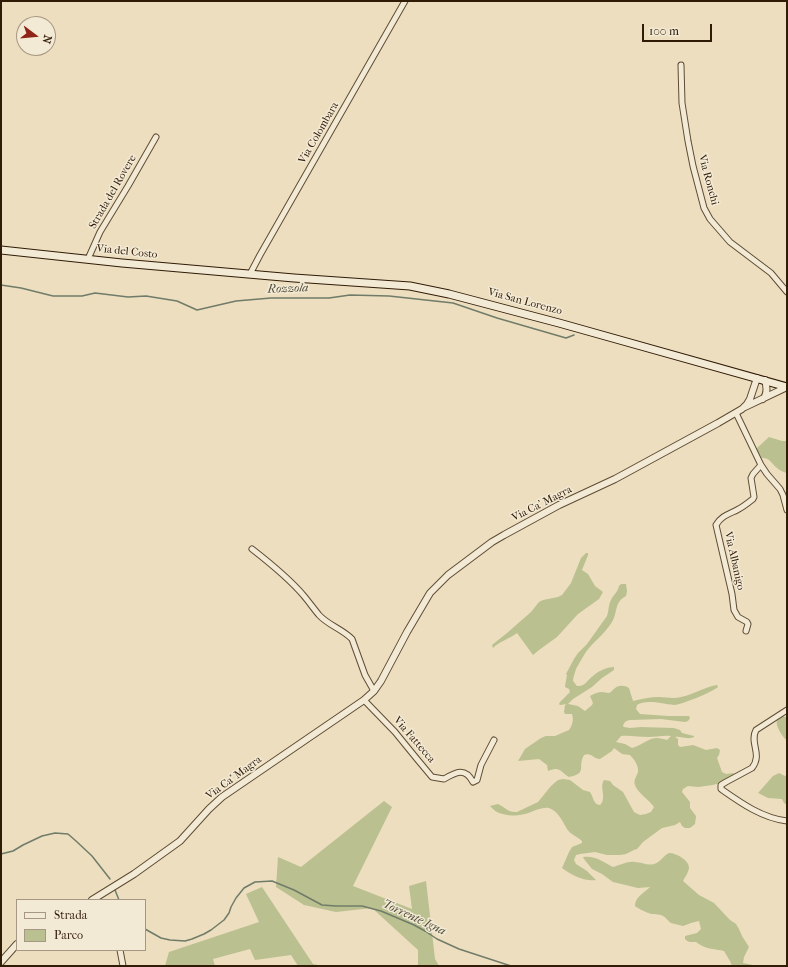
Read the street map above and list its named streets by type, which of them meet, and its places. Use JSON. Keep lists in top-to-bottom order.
{
  "streets": {
    "main road": ["Via del Costo", "Via San Lorenzo"],
    "street": [
      "Via Colombara",
      "Via Ronchi",
      "Strada del Rovere",
      "Via Ca' Magra",
      "Via Albanigo",
      "Via Fattecca"
    ]
  },
  "crossings": [
    ["Via Colombara", "Via del Costo"],
    ["Via Colombara", "Via San Lorenzo"],
    ["Strada del Rovere", "Via del Costo"],
    ["Via del Costo", "Via San Lorenzo"],
    ["Via San Lorenzo", "Via Ca' Magra"],
    ["Via Ca' Magra", "Via Fattecca"]
  ],
  "water": ["Rozzola", "Torrente Igna"],
  "legend": ["Strada", "Parco"],
  "scale_bar": "100 m",
  "north": "right"
}
